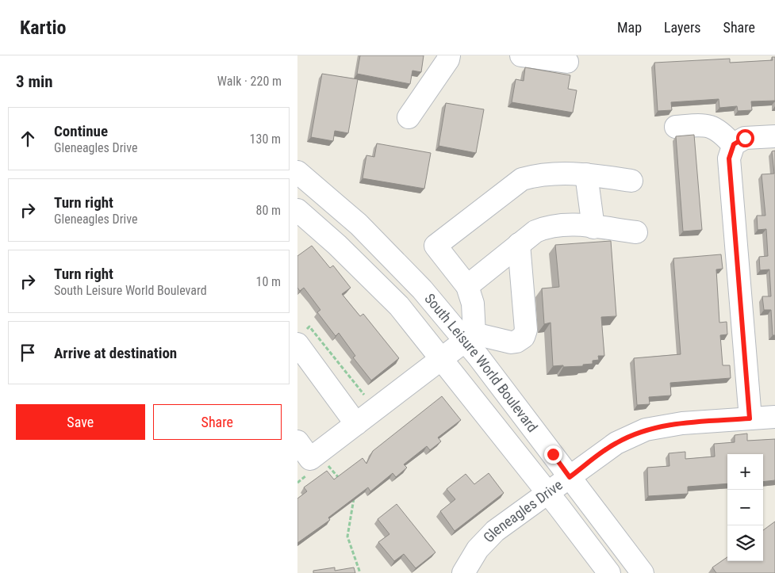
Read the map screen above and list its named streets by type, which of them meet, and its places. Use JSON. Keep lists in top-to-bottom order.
{
  "streets": {
    "street": ["South Leisure World Boulevard", "Gleneagles Drive"]
  },
  "crossings": [
    ["South Leisure World Boulevard", "Gleneagles Drive"]
  ],
  "page": {
    "header": "Kartio",
    "nav": ["Map", "Layers", "Share"],
    "heading": ["3 min", "Walk · 220 m"],
    "list": [
      ["Continue", "Gleneagles Drive", "130 m"],
      ["Turn right", "Gleneagles Drive", "80 m"],
      ["Turn right", "South Leisure World Boulevard", "10 m"],
      "Arrive at destination"
    ],
    "buttons": ["Save", "Share"],
    "map_buttons": ["+", "−"]
  }
}
